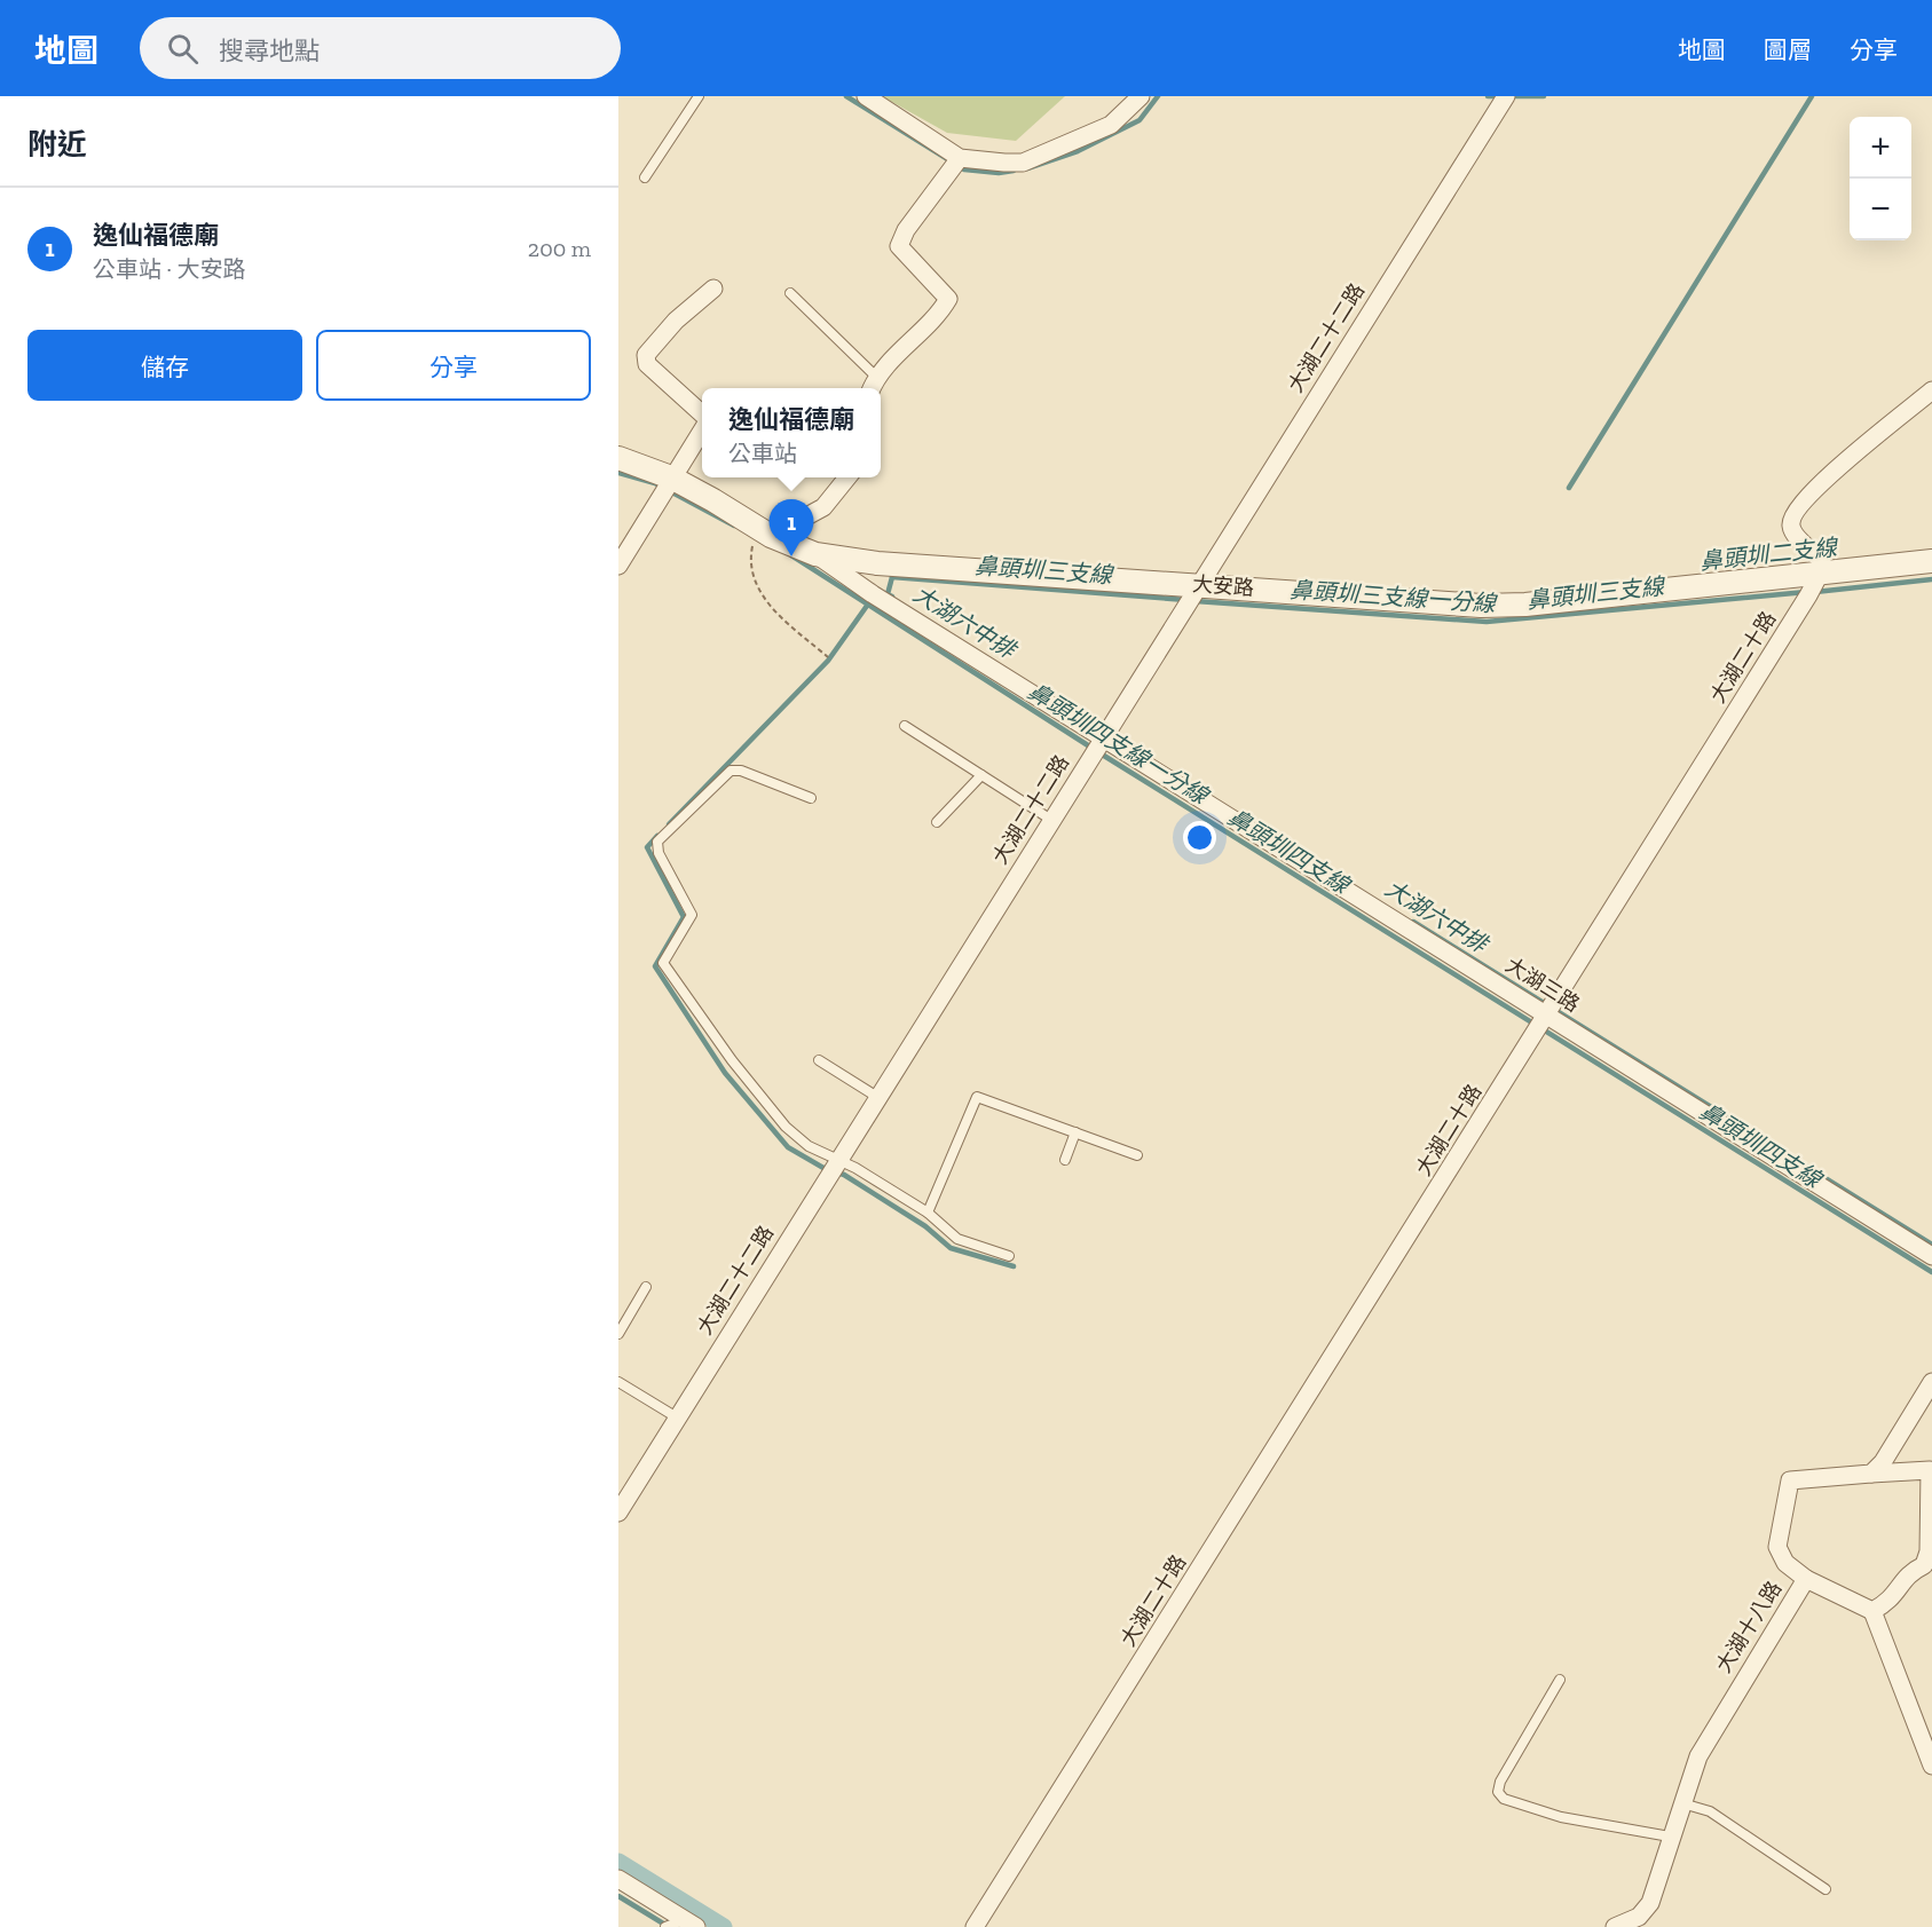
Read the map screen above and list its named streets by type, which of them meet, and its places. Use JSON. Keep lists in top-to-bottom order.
{
  "streets": {
    "street": [
      "大湖二十二路",
      "大安路",
      "大湖二十路",
      "大湖三路",
      "大湖十八路"
    ]
  },
  "crossings": [
    ["大湖二十二路", "大安路"],
    ["大湖二十二路", "大湖三路"],
    ["大安路", "大湖二十路"],
    ["大安路", "大湖三路"],
    ["大湖二十路", "大湖三路"]
  ],
  "water": [
    "鼻頭圳二支線",
    "鼻頭圳三支線",
    "鼻頭圳三支線一分線",
    "大湖六中排",
    "鼻頭圳四支線一分線",
    "鼻頭圳四支線"
  ],
  "page": {
    "header": "地圖",
    "search": "搜尋地點",
    "nav": ["地圖", "圖層", "分享"],
    "heading": "附近",
    "map_buttons": ["+", "−"],
    "list": [
      {
        "mark": "1",
        "name": "逸仙福德廟",
        "note": "公車站 · 大安路",
        "value": "200 m"
      }
    ],
    "buttons": ["儲存", "分享"],
    "popup": ["逸仙福德廟", "公車站"],
    "pins": "1"
  }
}
